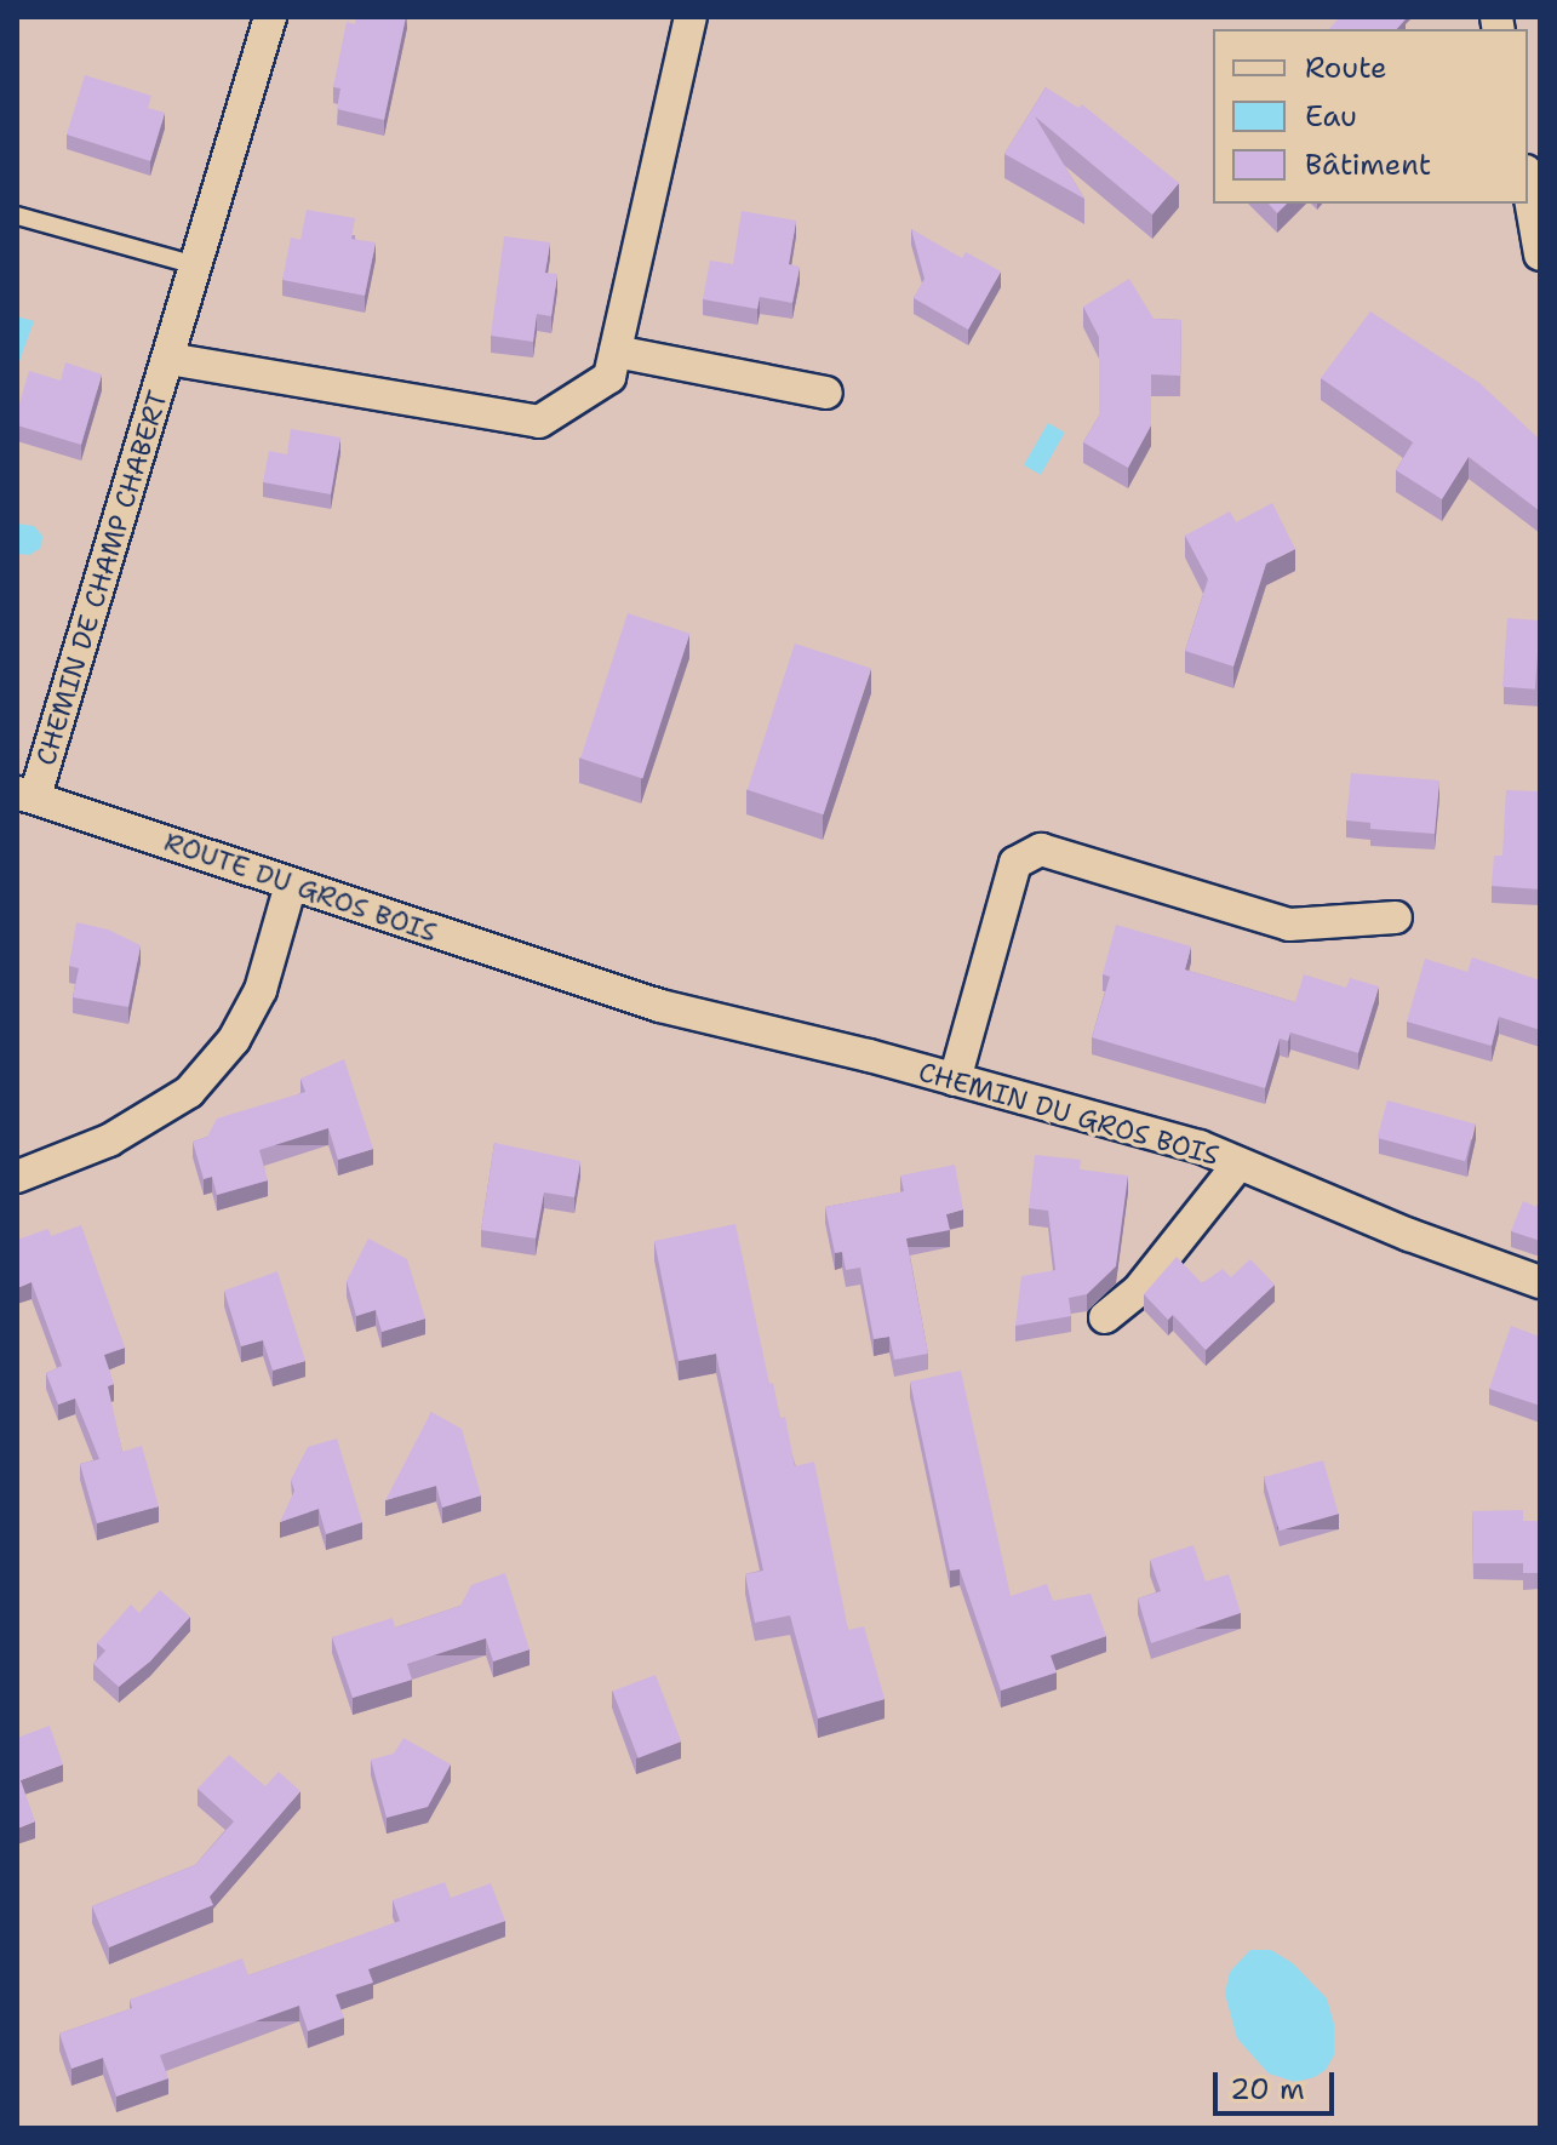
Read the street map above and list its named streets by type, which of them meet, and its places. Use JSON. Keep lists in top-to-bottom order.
{
  "streets": {
    "street": ["CHEMIN DE CHAMP CHABERT", "ROUTE DU GROS BOIS", "CHEMIN DU GROS BOIS"]
  },
  "crossings": [
    ["CHEMIN DE CHAMP CHABERT", "ROUTE DU GROS BOIS"],
    ["ROUTE DU GROS BOIS", "CHEMIN DU GROS BOIS"]
  ],
  "legend": ["Route", "Eau", "Bâtiment"],
  "scale_bar": "20 m"
}
